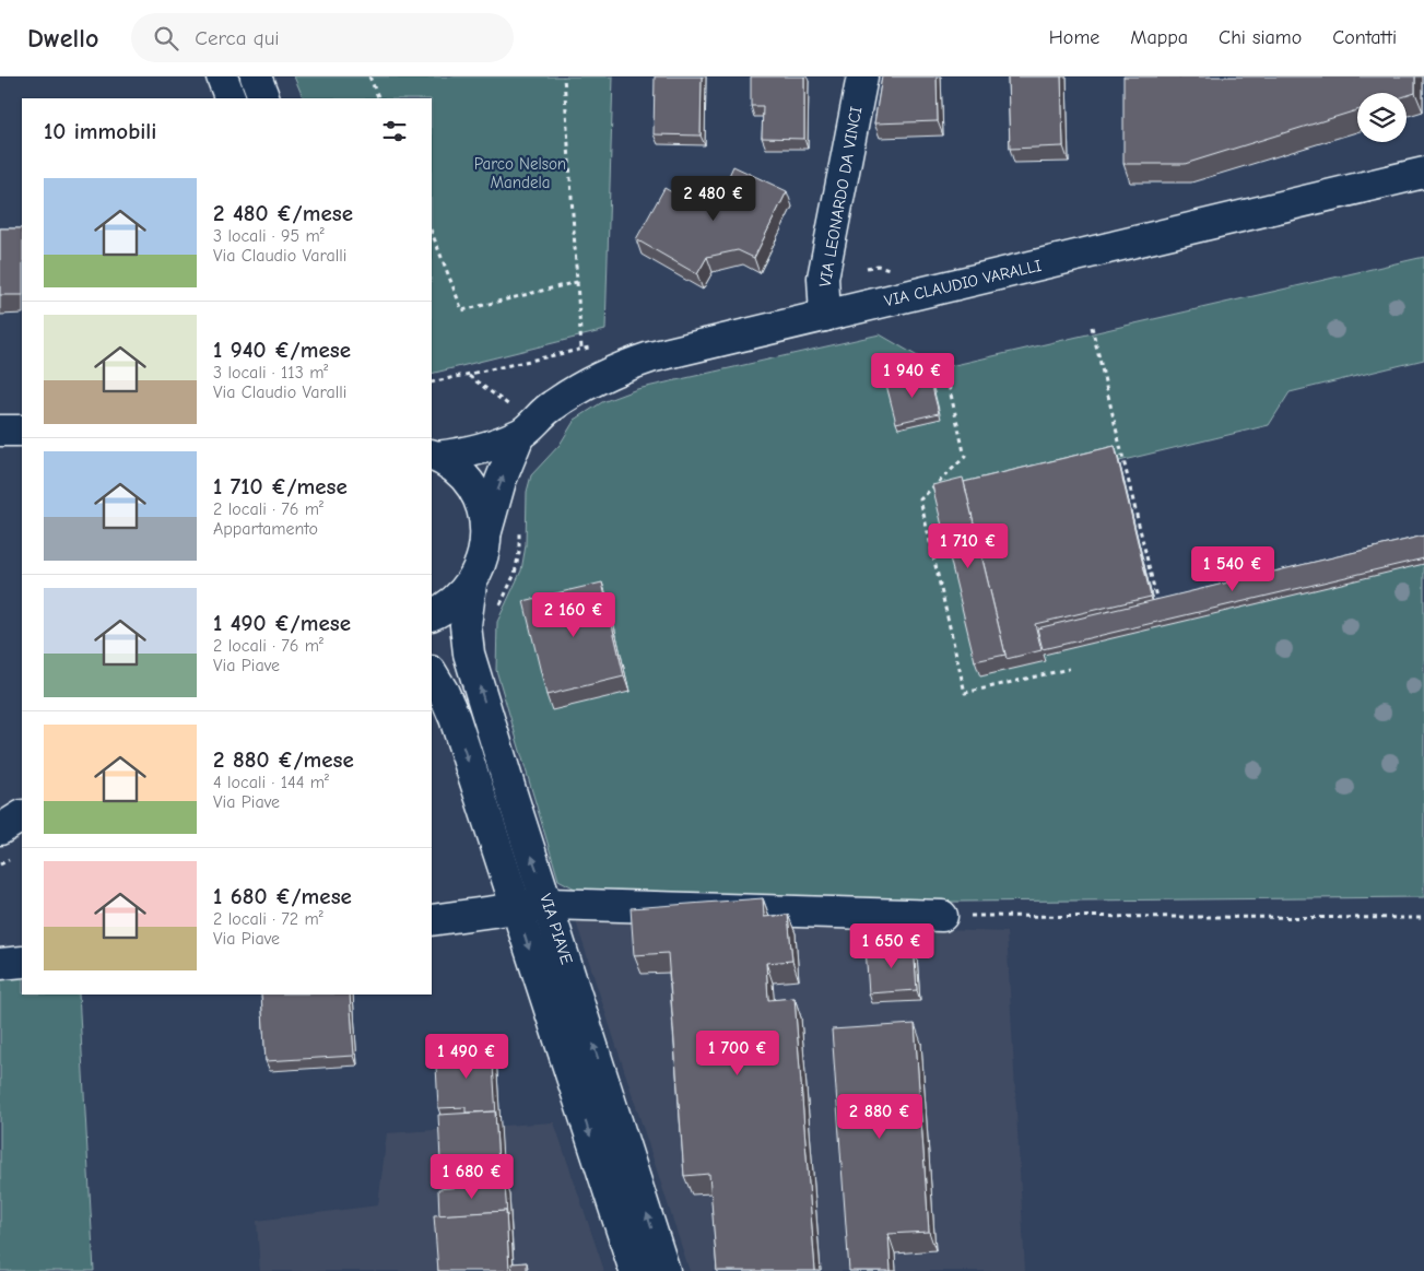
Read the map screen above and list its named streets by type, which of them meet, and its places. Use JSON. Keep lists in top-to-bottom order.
{
  "streets": {
    "street": ["VIA LEONARDO DA VINCI", "VIA CLAUDIO VARALLI", "VIA PIAVE"]
  },
  "crossings": [
    ["VIA LEONARDO DA VINCI", "VIA CLAUDIO VARALLI"]
  ],
  "parks": ["Parco Nelson Mandela"],
  "page": {
    "header": "Dwello",
    "search": "Cerca qui",
    "nav": [
      "Home",
      "Mappa",
      "Chi siamo",
      "Contatti"
    ],
    "heading": "10 immobili",
    "list": [
      {
        "name": "2 480 €/mese",
        "note": "3 locali · 95 m² · Via Claudio Varalli"
      },
      {
        "name": "1 940 €/mese",
        "note": "3 locali · 113 m² · Via Claudio Varalli"
      },
      {
        "name": "1 710 €/mese",
        "note": "2 locali · 76 m² · Appartamento"
      },
      {
        "name": "1 490 €/mese",
        "note": "2 locali · 76 m² · Via Piave"
      },
      {
        "name": "2 880 €/mese",
        "note": "4 locali · 144 m² · Via Piave"
      },
      {
        "name": "1 680 €/mese",
        "note": "2 locali · 72 m² · Via Piave"
      }
    ],
    "price": [
      "2 480 €",
      "1 940 €",
      "1 710 €",
      "1 540 €",
      "2 160 €",
      "1 650 €",
      "1 700 €",
      "1 490 €",
      "2 880 €",
      "1 680 €"
    ]
  }
}
